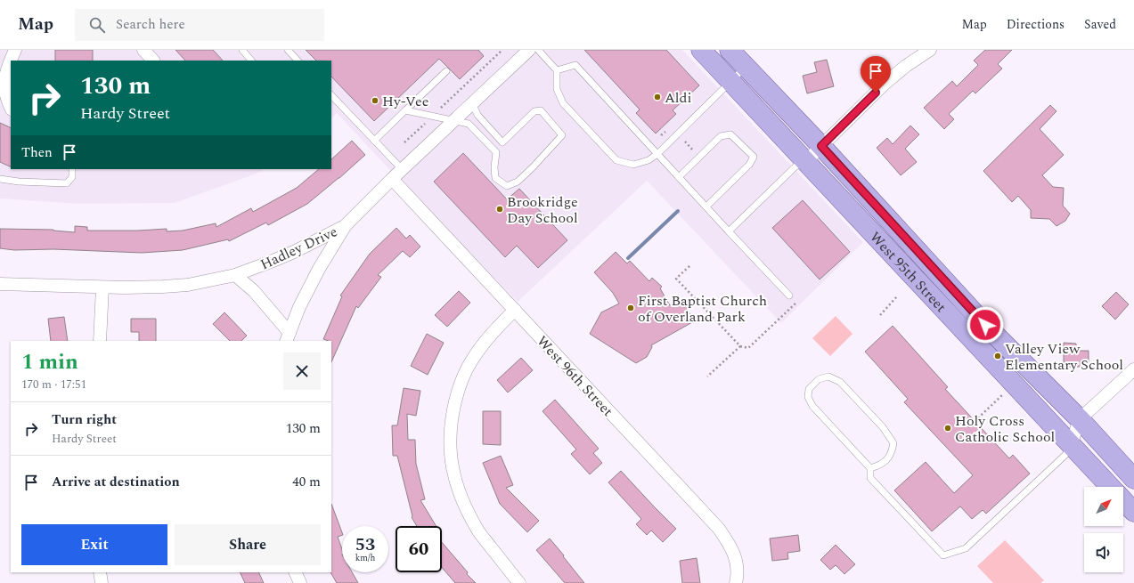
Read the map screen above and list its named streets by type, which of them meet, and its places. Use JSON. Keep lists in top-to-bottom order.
{
  "streets": {
    "main road": ["West 95th Street"],
    "street": ["Hadley Drive", "West 96th Street"]
  },
  "crossings": [
    ["Hadley Drive", "West 96th Street"]
  ],
  "places": [
    "Aldi",
    "Hy-Vee",
    "Brookridge Day School",
    "First Baptist Church of Overland Park",
    "Valley View Elementary School",
    "Holy Cross Catholic School"
  ],
  "north": "top right",
  "page": {
    "header": "Map",
    "search": "Search here",
    "nav": ["Map", "Directions", "Saved"],
    "turn": ["130 m", "Hardy Street"],
    "then": "Then",
    "heading": ["1 min", "170 m · 17:51"],
    "list": [
      {
        "name": "Turn right",
        "note": "Hardy Street",
        "value": "130 m"
      },
      {
        "name": "Arrive at destination",
        "value": "40 m"
      }
    ],
    "buttons": ["Exit", "Share"],
    "speed": "53 km/h",
    "limit": "60"
  }
}
